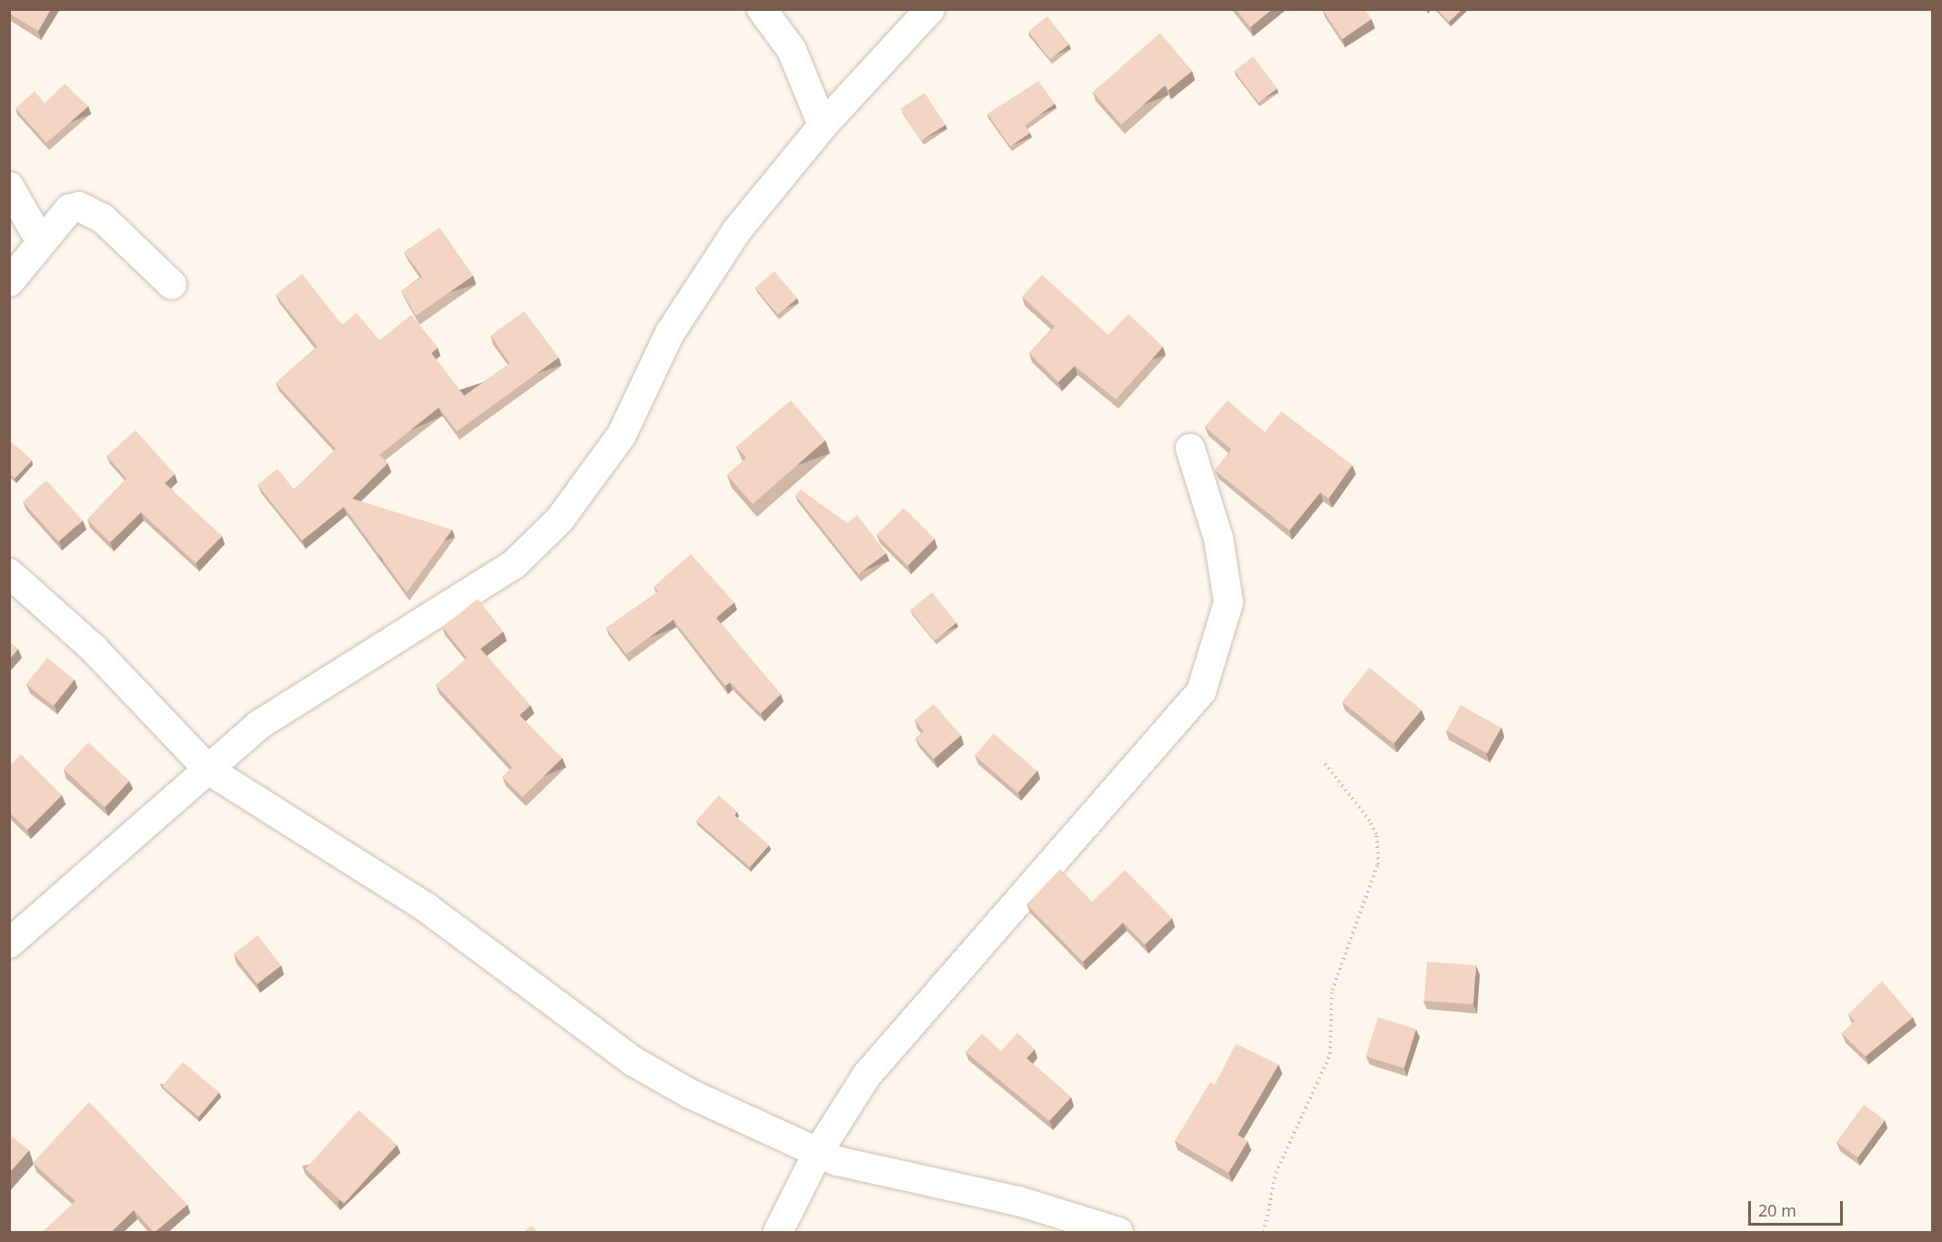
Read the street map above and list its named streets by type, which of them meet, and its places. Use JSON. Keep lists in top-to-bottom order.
{
  "scale_bar": "20 m"
}
